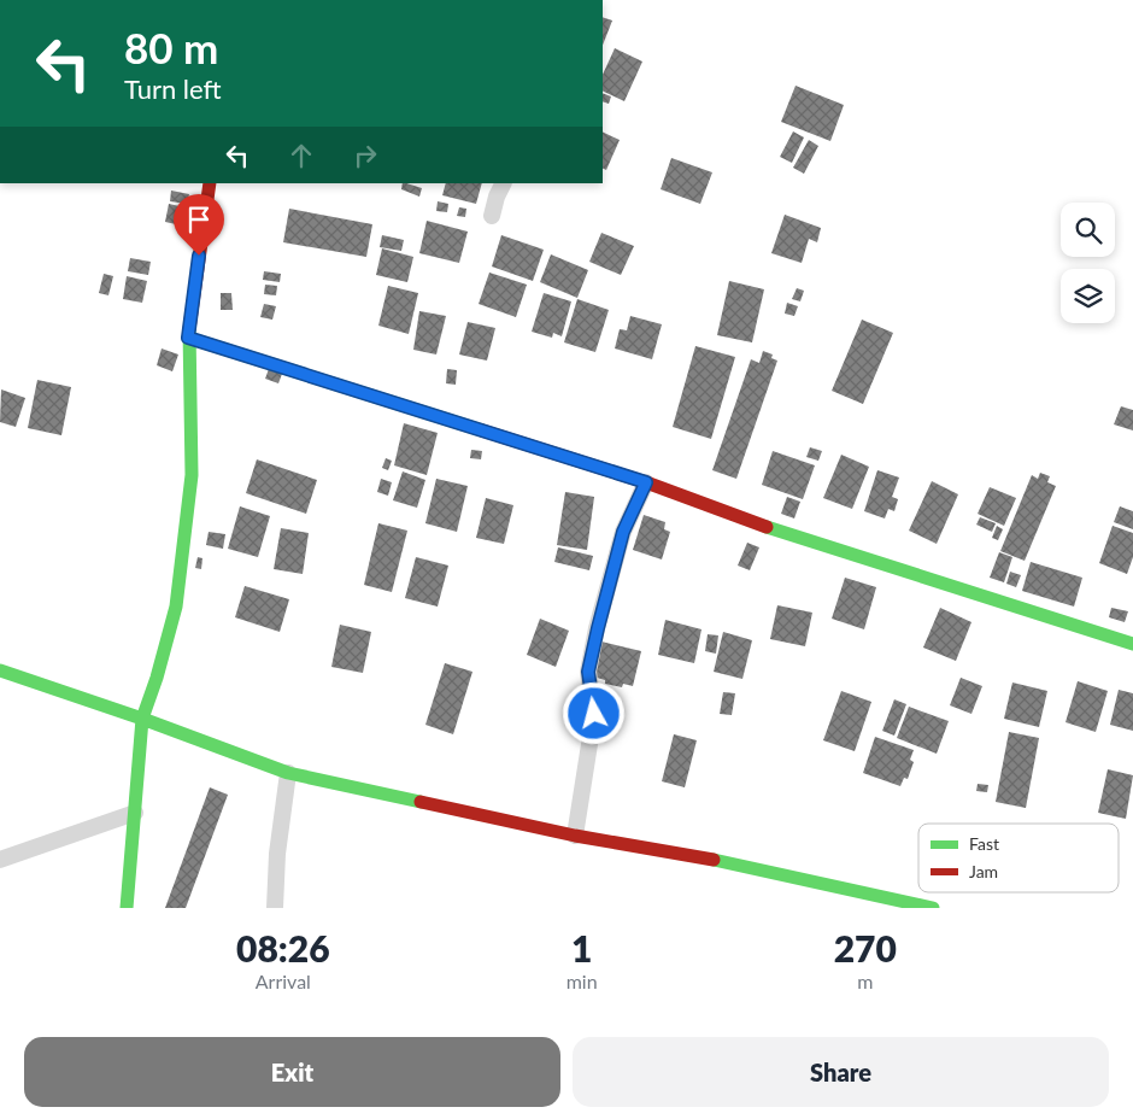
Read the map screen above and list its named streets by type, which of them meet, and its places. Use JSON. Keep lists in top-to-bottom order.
{
  "legend": ["Fast", "Jam"],
  "page": {
    "turn": ["80 m", "Turn left"],
    "eta": [
      "08:26",
      "Arrival",
      "1",
      "min",
      "270",
      "m"
    ],
    "buttons": ["Exit", "Share"]
  }
}
